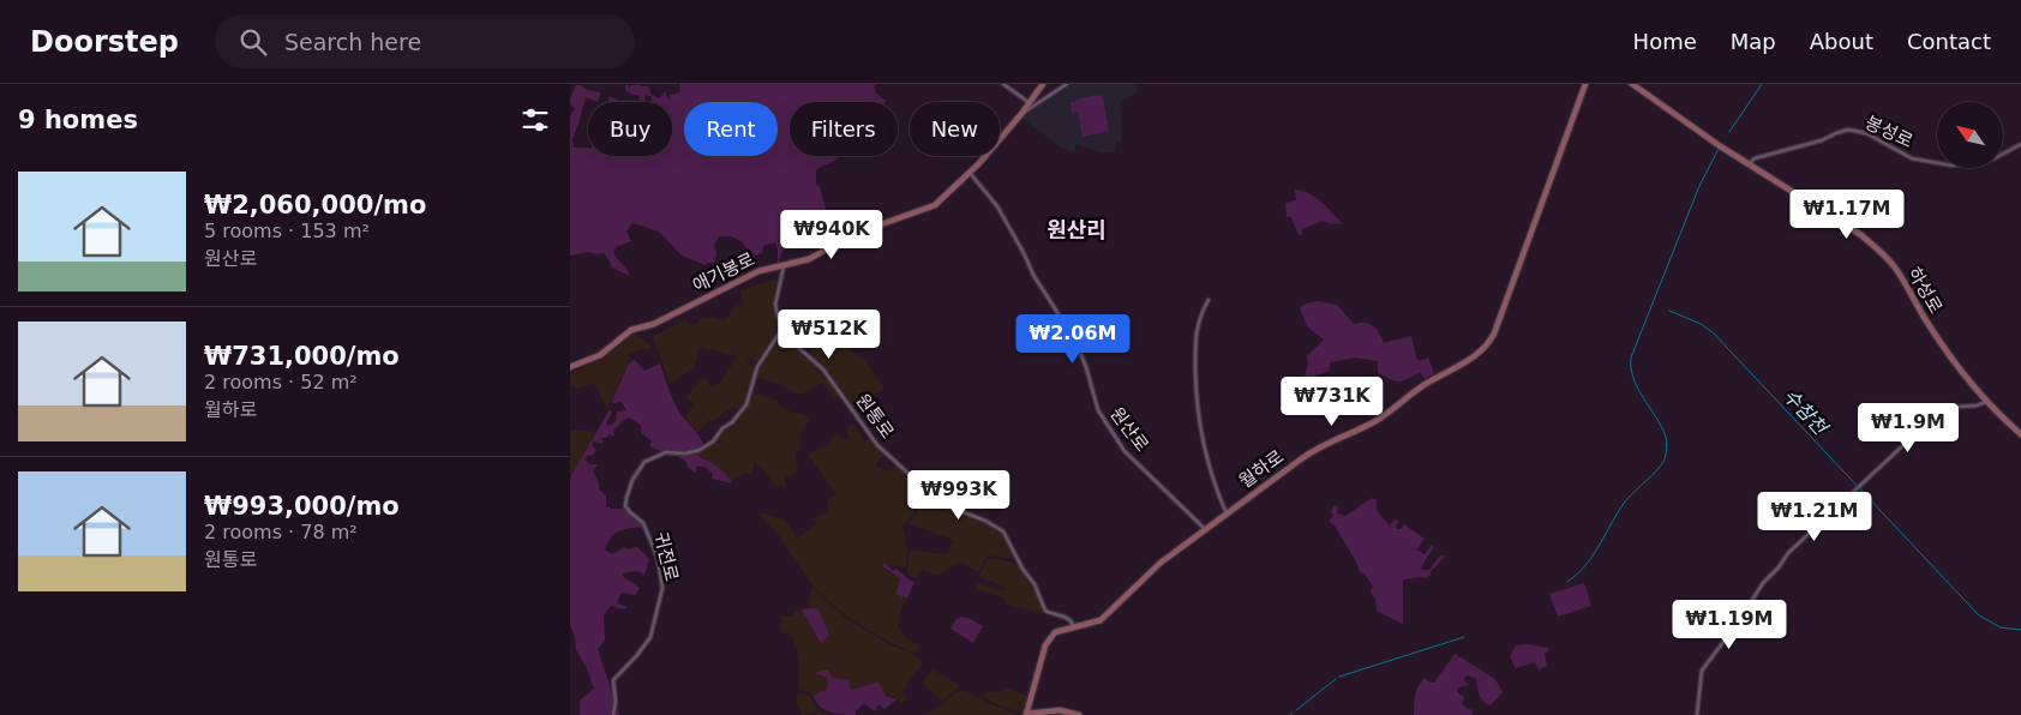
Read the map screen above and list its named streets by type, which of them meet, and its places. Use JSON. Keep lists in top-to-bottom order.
{
  "streets": {
    "street": [
      "봉성로",
      "애기봉로",
      "하성로",
      "원통로",
      "원산로",
      "월하로",
      "귀전로"
    ]
  },
  "crossings": [
    ["봉성로", "하성로"],
    ["애기봉로", "원산로"],
    ["원통로", "월하로"],
    ["원통로", "귀전로"],
    ["원산로", "월하로"]
  ],
  "districts": ["원산리"],
  "water": ["수참천"],
  "north": "top left",
  "page": {
    "header": "Doorstep",
    "search": "Search here",
    "nav": [
      "Home",
      "Map",
      "About",
      "Contact"
    ],
    "heading": "9 homes",
    "chip": [
      "Buy",
      "Rent",
      "Filters",
      "New"
    ],
    "list": [
      {
        "name": "₩2,060,000/mo",
        "note": "5 rooms · 153 m² · 원산로"
      },
      {
        "name": "₩731,000/mo",
        "note": "2 rooms · 52 m² · 월하로"
      },
      {
        "name": "₩993,000/mo",
        "note": "2 rooms · 78 m² · 원통로"
      }
    ],
    "price": [
      "₩1.17M",
      "₩940K",
      "₩512K",
      "₩2.06M",
      "₩731K",
      "₩1.9M",
      "₩993K",
      "₩1.21M",
      "₩1.19M"
    ]
  }
}
